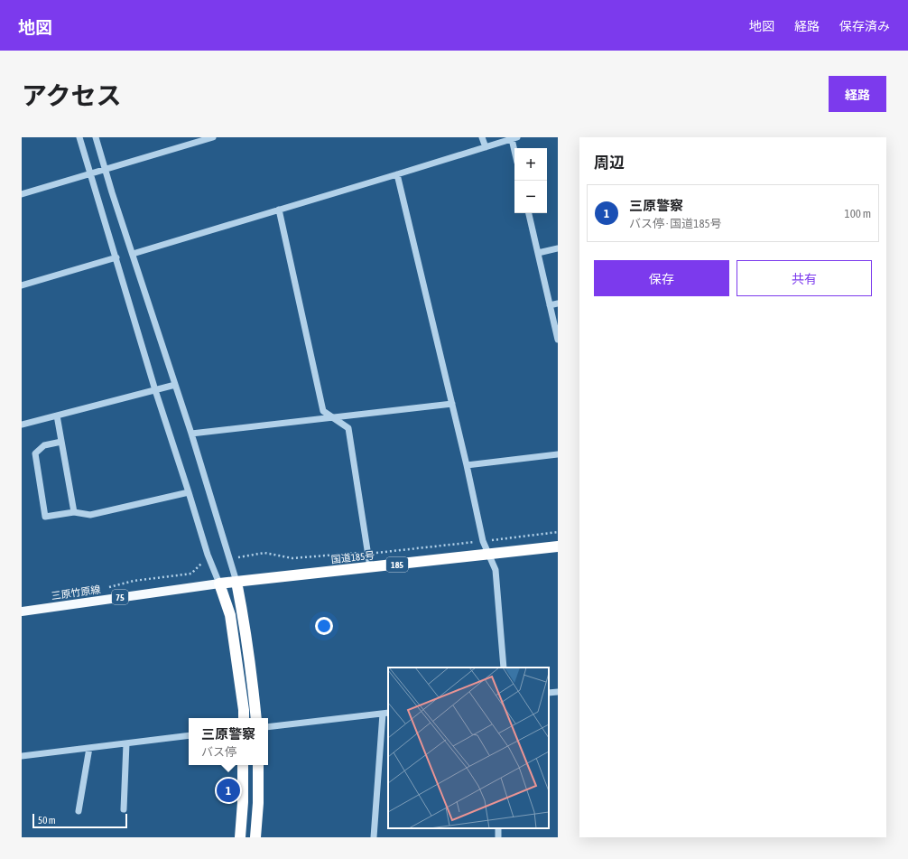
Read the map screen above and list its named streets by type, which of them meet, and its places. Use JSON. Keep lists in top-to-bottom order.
{
  "streets": {
    "highway": ["国道185号", "185"],
    "main road": ["三原竹原線", "75"]
  },
  "crossings": [
    ["国道185号", "三原竹原線"]
  ],
  "scale_bar": "50 m",
  "page": {
    "header": "地図",
    "nav": ["地図", "経路", "保存済み"],
    "title": "アクセス",
    "buttons": [
      "経路",
      ["保存", "共有"]
    ],
    "heading": "周辺",
    "map_buttons": ["+", "−"],
    "list": [
      {
        "mark": "1",
        "name": "三原警察",
        "note": "バス停 · 国道185号",
        "value": "100 m"
      }
    ],
    "popup": ["三原警察", "バス停"],
    "pins": "1",
    "scale": "50 m"
  }
}
